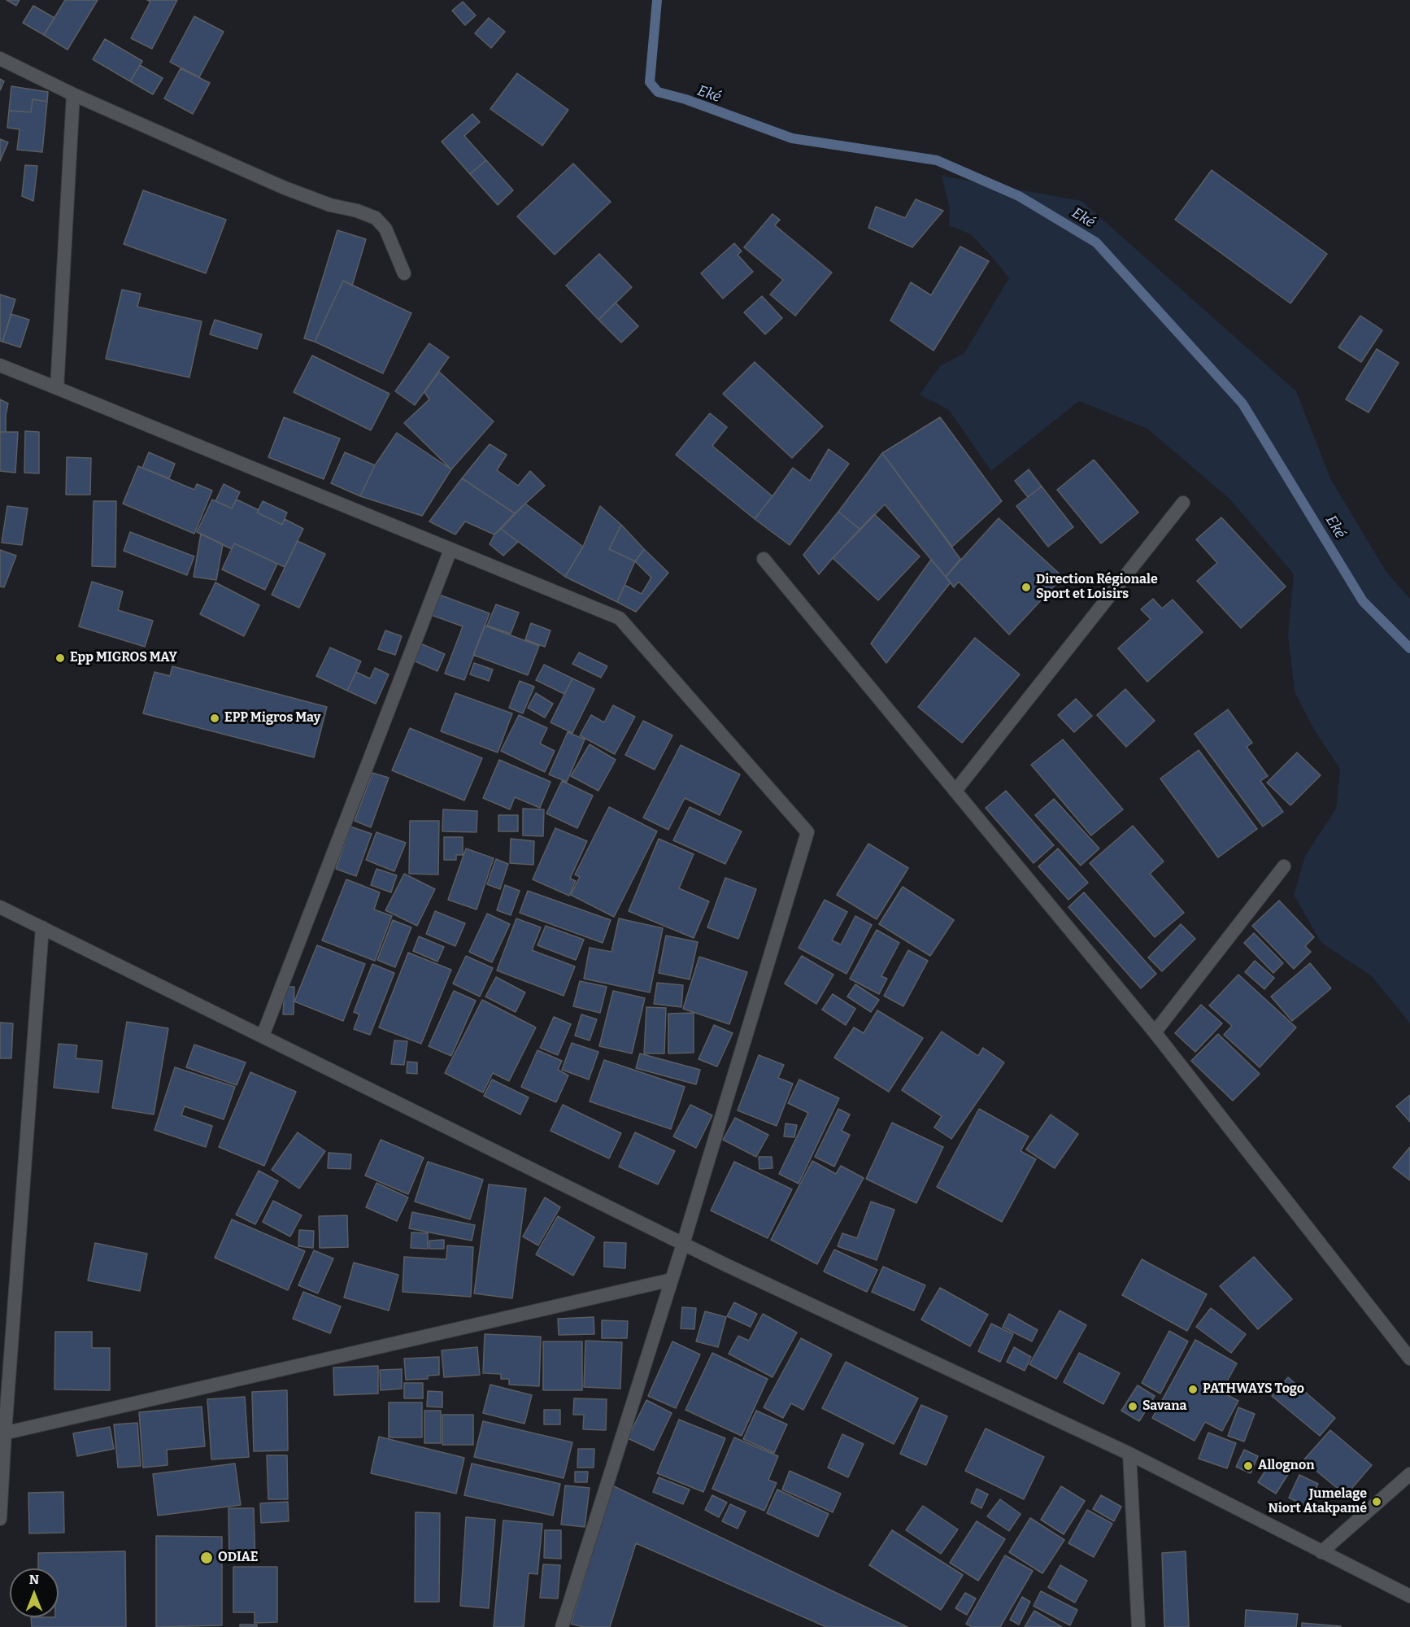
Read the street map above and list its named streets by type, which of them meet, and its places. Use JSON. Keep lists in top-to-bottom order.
{
  "water": ["Eké"],
  "places": [
    "Direction Régionale Sport et Loisirs",
    "Epp MIGROS MAY",
    "EPP Migros May",
    "PATHWAYS Togo",
    "Savana",
    "Allognon",
    "Jumelage Niort Atakpamé",
    "ODIAE"
  ],
  "north": "top"
}
